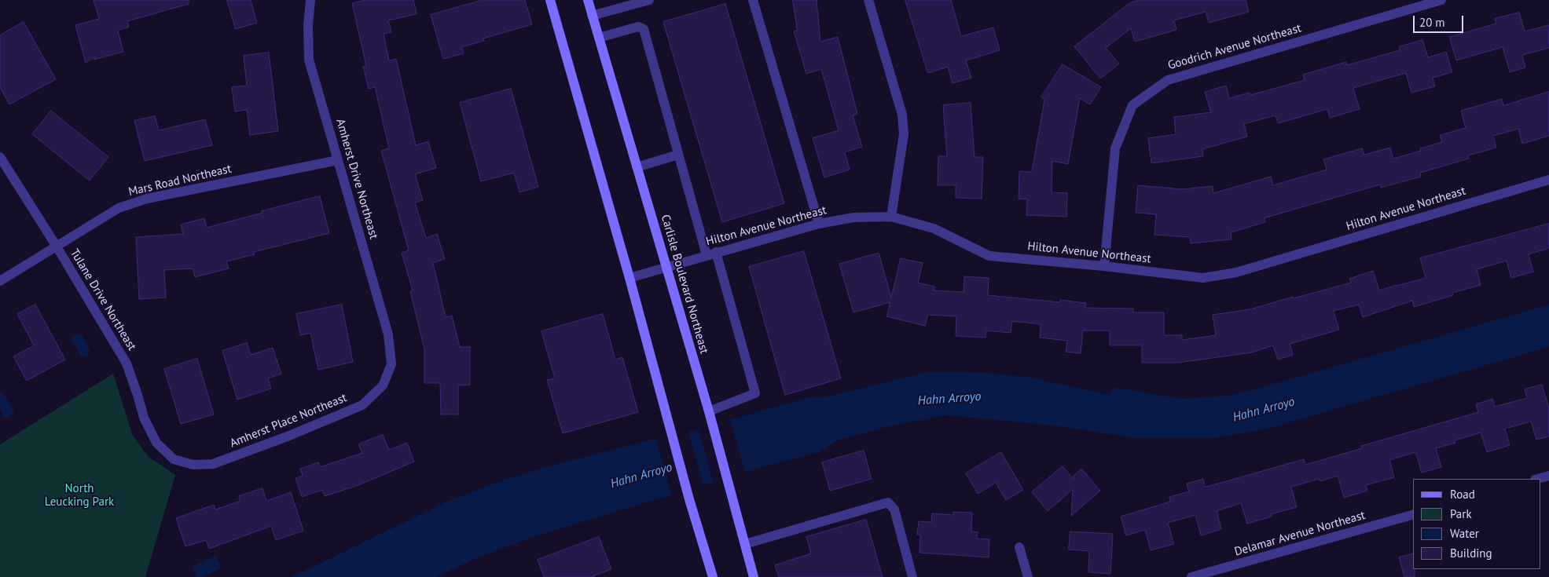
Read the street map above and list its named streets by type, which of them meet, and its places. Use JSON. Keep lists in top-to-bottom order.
{
  "streets": {
    "main road": ["Carlisle Boulevard Northeast"],
    "street": [
      "Goodrich Avenue Northeast",
      "Amherst Drive Northeast",
      "Mars Road Northeast",
      "Hilton Avenue Northeast",
      "Tulane Drive Northeast",
      "Amherst Place Northeast",
      "Delamar Avenue Northeast"
    ]
  },
  "crossings": [
    ["Goodrich Avenue Northeast", "Hilton Avenue Northeast"],
    ["Amherst Drive Northeast", "Mars Road Northeast"],
    ["Amherst Drive Northeast", "Amherst Place Northeast"],
    ["Mars Road Northeast", "Tulane Drive Northeast"],
    ["Hilton Avenue Northeast", "Carlisle Boulevard Northeast"],
    ["Tulane Drive Northeast", "Amherst Place Northeast"]
  ],
  "water": ["Hahn Arroyo"],
  "parks": ["North Leucking Park"],
  "legend": [
    "Road",
    "Park",
    "Water",
    "Building"
  ],
  "scale_bar": "20 m"
}
